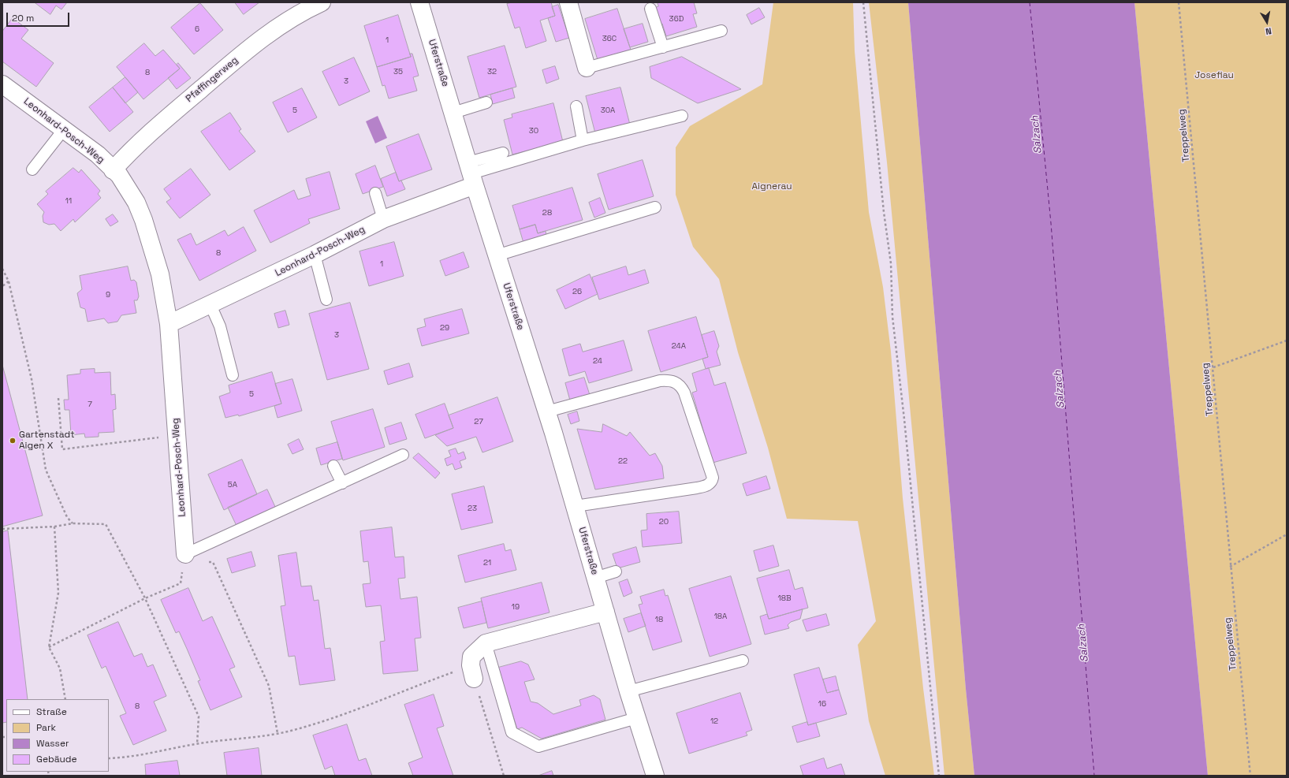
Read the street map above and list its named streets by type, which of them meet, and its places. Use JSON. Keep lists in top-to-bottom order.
{
  "streets": {
    "street": ["Uferstraße", "Pfaffingerweg", "Leonhard-Posch-Weg"],
    "path": ["Treppelweg"]
  },
  "crossings": [
    ["Uferstraße", "Leonhard-Posch-Weg"],
    ["Pfaffingerweg", "Leonhard-Posch-Weg"]
  ],
  "water": ["Salzach"],
  "parks": ["Josefiau", "Aignerau"],
  "places": ["Gartenstadt Aigen X"],
  "house_numbers": [
    "36D",
    "6",
    "36C",
    "1",
    "35",
    "32",
    "8",
    "3",
    "5",
    "30A",
    "30",
    "11",
    "28",
    "8",
    "1",
    "26",
    "9",
    "29",
    "3",
    "24A",
    "24",
    "5",
    "7",
    "27",
    "22",
    "5A",
    "23",
    "20",
    "21",
    "18B",
    "19",
    "18A",
    "18",
    "16",
    "8",
    "12"
  ],
  "legend": [
    "Straße",
    "Park",
    "Wasser",
    "Gebäude"
  ],
  "scale_bar": "20 m",
  "north": "bottom"
}
